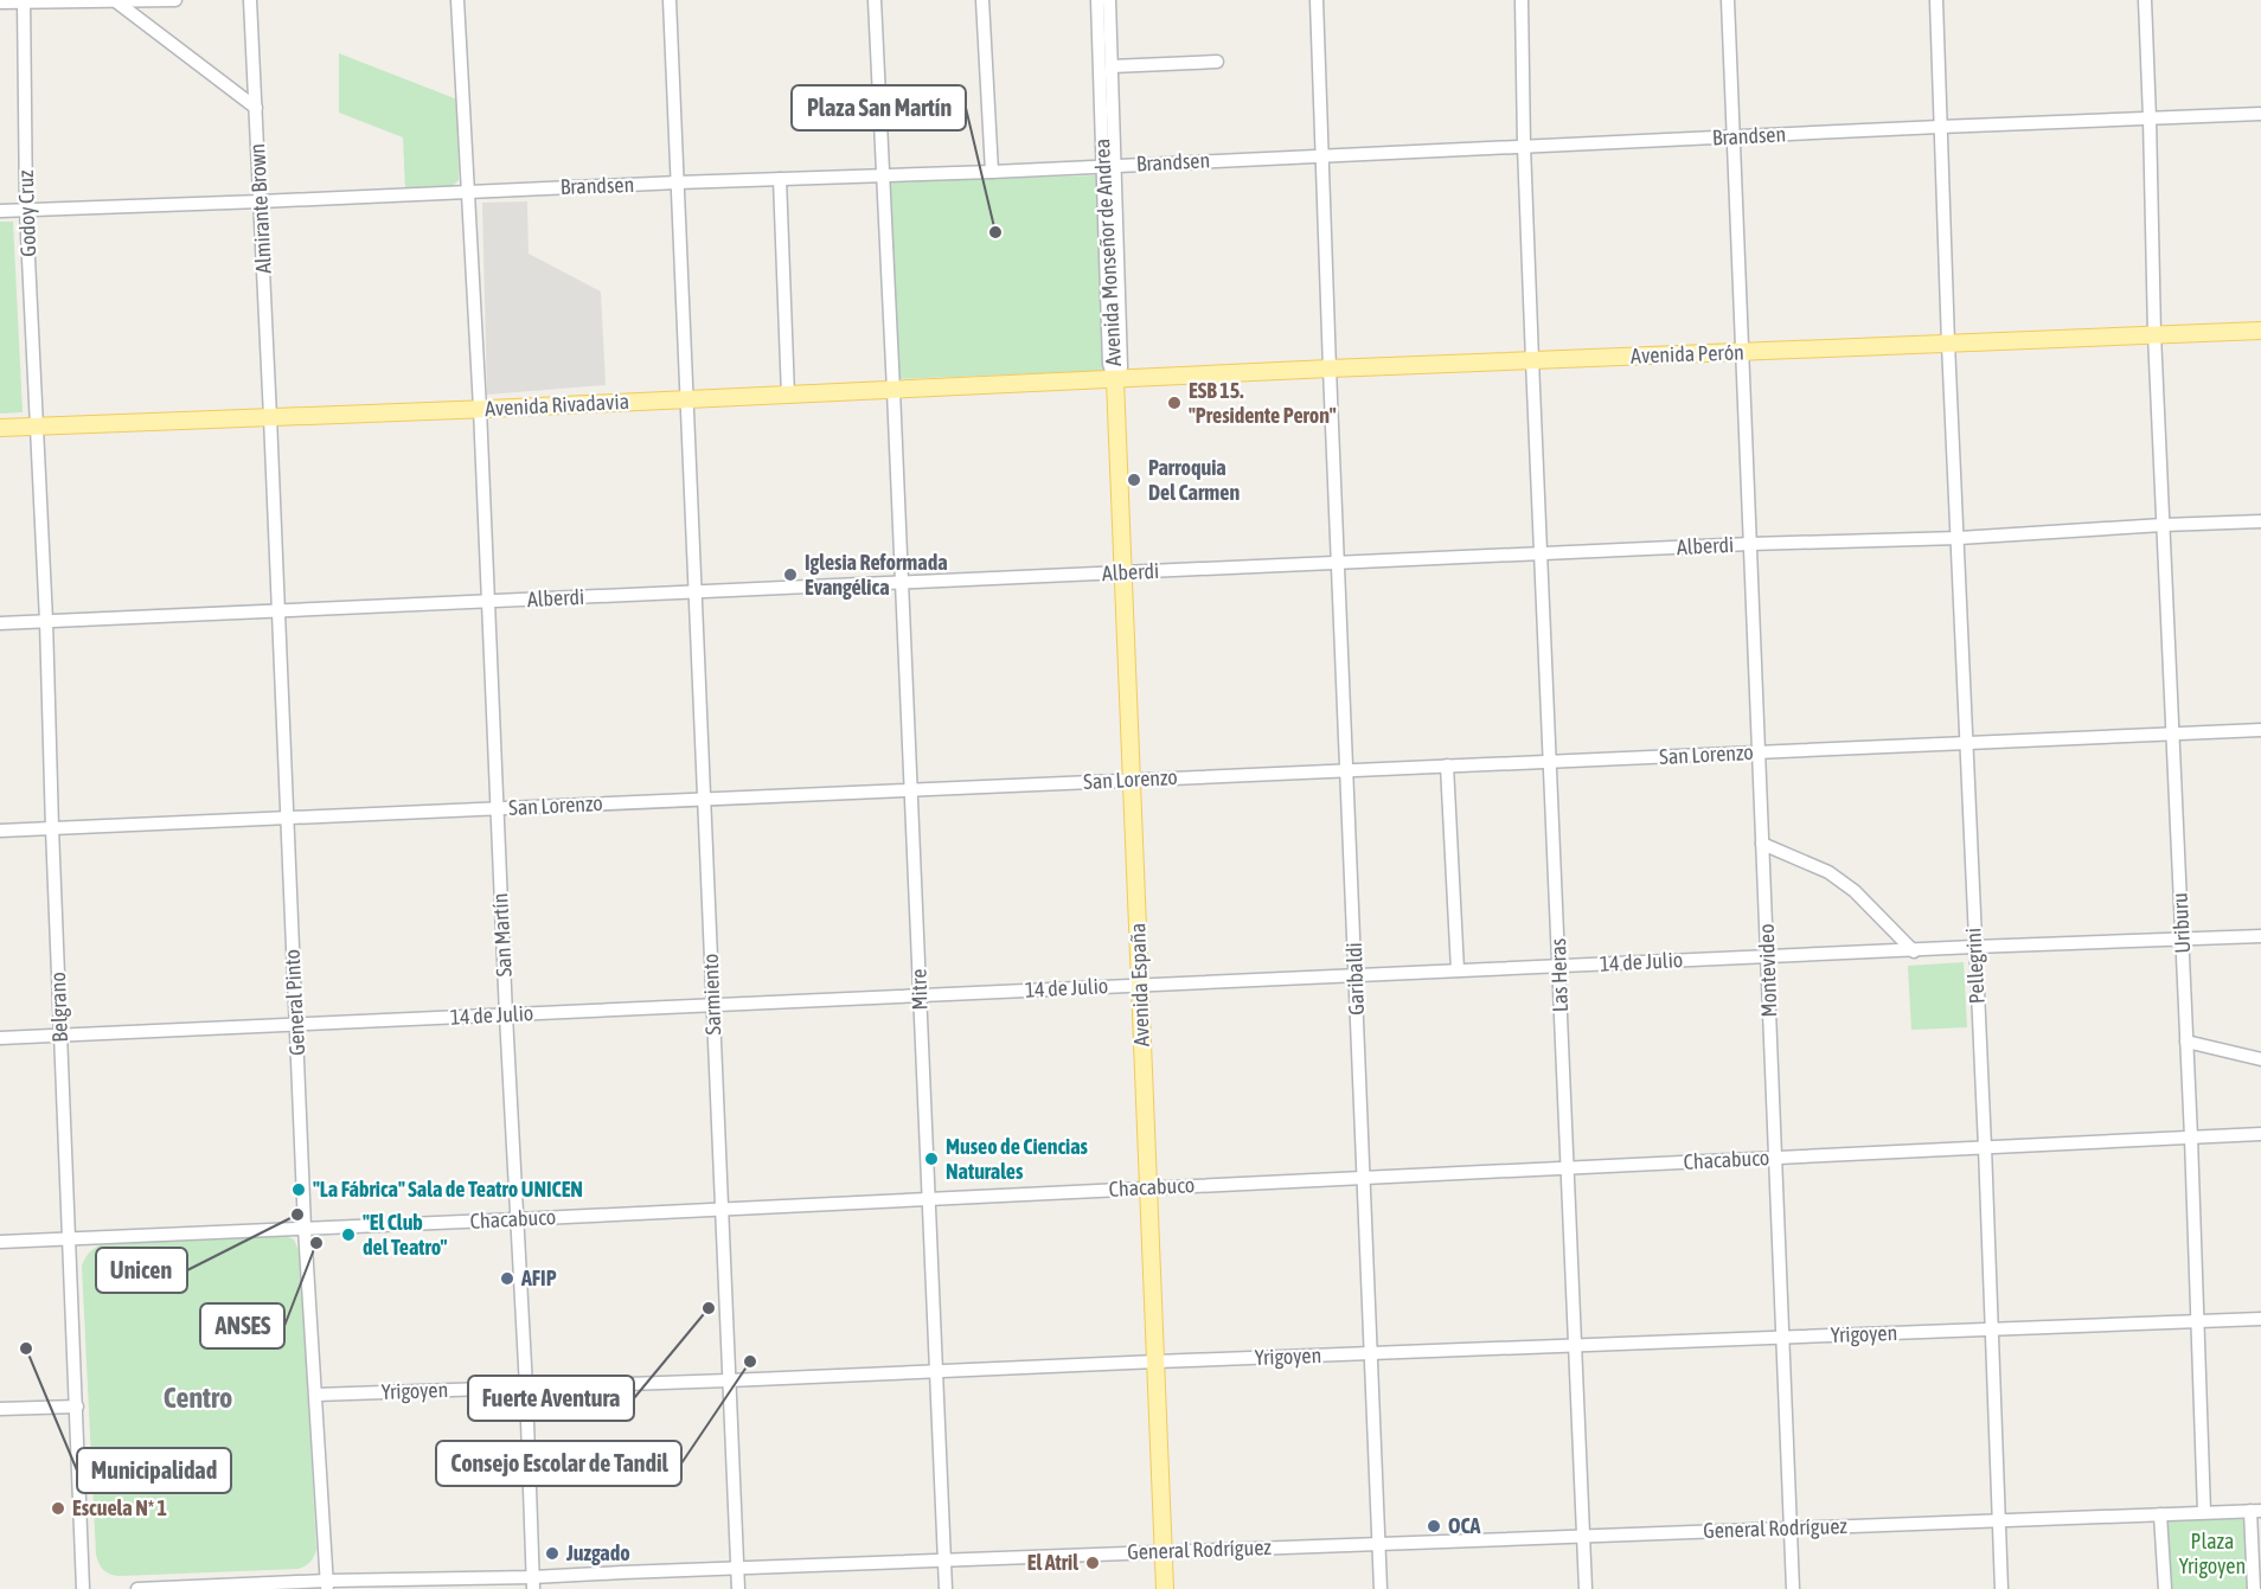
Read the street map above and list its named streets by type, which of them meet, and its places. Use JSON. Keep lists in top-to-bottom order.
{
  "streets": {
    "main road": ["Avenida Perón", "Avenida Rivadavia", "Avenida España"],
    "street": [
      "Brandsen",
      "Almirante Brown",
      "Godoy Cruz",
      "Avenida Monseñor de Andrea",
      "Alberdi",
      "San Lorenzo",
      "Uriburu",
      "San Martín",
      "14 de Julio",
      "Pellegrini",
      "Montevideo",
      "Las Heras",
      "Garibaldi",
      "Mitre",
      "Sarmiento",
      "General Pinto",
      "Belgrano",
      "Chacabuco",
      "Yrigoyen",
      "General Rodríguez"
    ]
  },
  "crossings": [
    ["Brandsen", "Almirante Brown"],
    ["Brandsen", "Godoy Cruz"],
    ["Brandsen", "Avenida Monseñor de Andrea"],
    ["Brandsen", "Uriburu"],
    ["Brandsen", "San Martín"],
    ["Brandsen", "Pellegrini"],
    ["Brandsen", "Montevideo"],
    ["Brandsen", "Las Heras"],
    ["Brandsen", "Garibaldi"],
    ["Brandsen", "Mitre"],
    ["Brandsen", "Sarmiento"],
    ["Almirante Brown", "Avenida Rivadavia"],
    ["Almirante Brown", "General Pinto"],
    ["Godoy Cruz", "Avenida Rivadavia"],
    ["Godoy Cruz", "Belgrano"],
    ["Avenida Monseñor de Andrea", "Avenida Perón"],
    ["Avenida Monseñor de Andrea", "Avenida Rivadavia"],
    ["Avenida Monseñor de Andrea", "Avenida España"],
    ["Avenida Perón", "Avenida Rivadavia"],
    ["Avenida Perón", "Uriburu"],
    ["Avenida Perón", "Pellegrini"],
    ["Avenida Perón", "Montevideo"],
    ["Avenida Perón", "Las Heras"],
    ["Avenida Perón", "Garibaldi"],
    ["Avenida Perón", "Avenida España"],
    ["Avenida Rivadavia", "San Martín"],
    ["Avenida Rivadavia", "Avenida España"],
    ["Avenida Rivadavia", "Mitre"],
    ["Avenida Rivadavia", "Sarmiento"],
    ["Avenida Rivadavia", "General Pinto"],
    ["Avenida Rivadavia", "Belgrano"],
    ["Alberdi", "Uriburu"],
    ["Alberdi", "San Martín"],
    ["Alberdi", "Pellegrini"],
    ["Alberdi", "Montevideo"],
    ["Alberdi", "Las Heras"],
    ["Alberdi", "Garibaldi"],
    ["Alberdi", "Avenida España"],
    ["Alberdi", "Mitre"],
    ["Alberdi", "Sarmiento"],
    ["Alberdi", "General Pinto"],
    ["Alberdi", "Belgrano"],
    ["San Lorenzo", "Uriburu"],
    ["San Lorenzo", "San Martín"],
    ["San Lorenzo", "Pellegrini"],
    ["San Lorenzo", "Montevideo"],
    ["San Lorenzo", "Las Heras"],
    ["San Lorenzo", "Garibaldi"],
    ["San Lorenzo", "Avenida España"],
    ["San Lorenzo", "Mitre"],
    ["San Lorenzo", "Sarmiento"],
    ["San Lorenzo", "General Pinto"],
    ["San Lorenzo", "Belgrano"],
    ["Uriburu", "14 de Julio"],
    ["Uriburu", "Chacabuco"],
    ["Uriburu", "Yrigoyen"],
    ["Uriburu", "General Rodríguez"],
    ["San Martín", "14 de Julio"],
    ["San Martín", "Chacabuco"],
    ["San Martín", "Yrigoyen"],
    ["San Martín", "General Rodríguez"],
    ["14 de Julio", "Pellegrini"],
    ["14 de Julio", "Montevideo"],
    ["14 de Julio", "Las Heras"],
    ["14 de Julio", "Garibaldi"],
    ["14 de Julio", "Avenida España"],
    ["14 de Julio", "Mitre"],
    ["14 de Julio", "Sarmiento"],
    ["14 de Julio", "General Pinto"],
    ["14 de Julio", "Belgrano"],
    ["Pellegrini", "Chacabuco"],
    ["Pellegrini", "Yrigoyen"],
    ["Pellegrini", "General Rodríguez"],
    ["Montevideo", "Chacabuco"],
    ["Montevideo", "Yrigoyen"],
    ["Montevideo", "General Rodríguez"],
    ["Las Heras", "Chacabuco"],
    ["Las Heras", "Yrigoyen"],
    ["Las Heras", "General Rodríguez"],
    ["Garibaldi", "Chacabuco"],
    ["Garibaldi", "Yrigoyen"],
    ["Garibaldi", "General Rodríguez"],
    ["Avenida España", "Chacabuco"],
    ["Avenida España", "Yrigoyen"],
    ["Avenida España", "General Rodríguez"],
    ["Mitre", "Chacabuco"],
    ["Mitre", "Yrigoyen"],
    ["Mitre", "General Rodríguez"],
    ["Sarmiento", "Chacabuco"],
    ["Sarmiento", "Yrigoyen"],
    ["Sarmiento", "General Rodríguez"],
    ["General Pinto", "Chacabuco"],
    ["General Pinto", "Yrigoyen"],
    ["General Pinto", "General Rodríguez"],
    ["Belgrano", "Chacabuco"]
  ],
  "districts": ["Centro"],
  "parks": ["Plaza Yrigoyen"],
  "places": [
    "Plaza San Martín",
    "ESB 15. \"Presidente Peron\"",
    "Parroquia Del Carmen",
    "Iglesia Reformada Evangélica",
    "Museo de Ciencias Naturales",
    "\"La Fábrica\" Sala de Teatro UNICEN",
    "Unicen",
    "\"El Club del Teatro\"",
    "ANSES",
    "AFIP",
    "Fuerte Aventura",
    "Municipalidad",
    "Consejo Escolar de Tandil",
    "Escuela N* 1",
    "OCA",
    "Juzgado",
    "El Atril"
  ]
}
